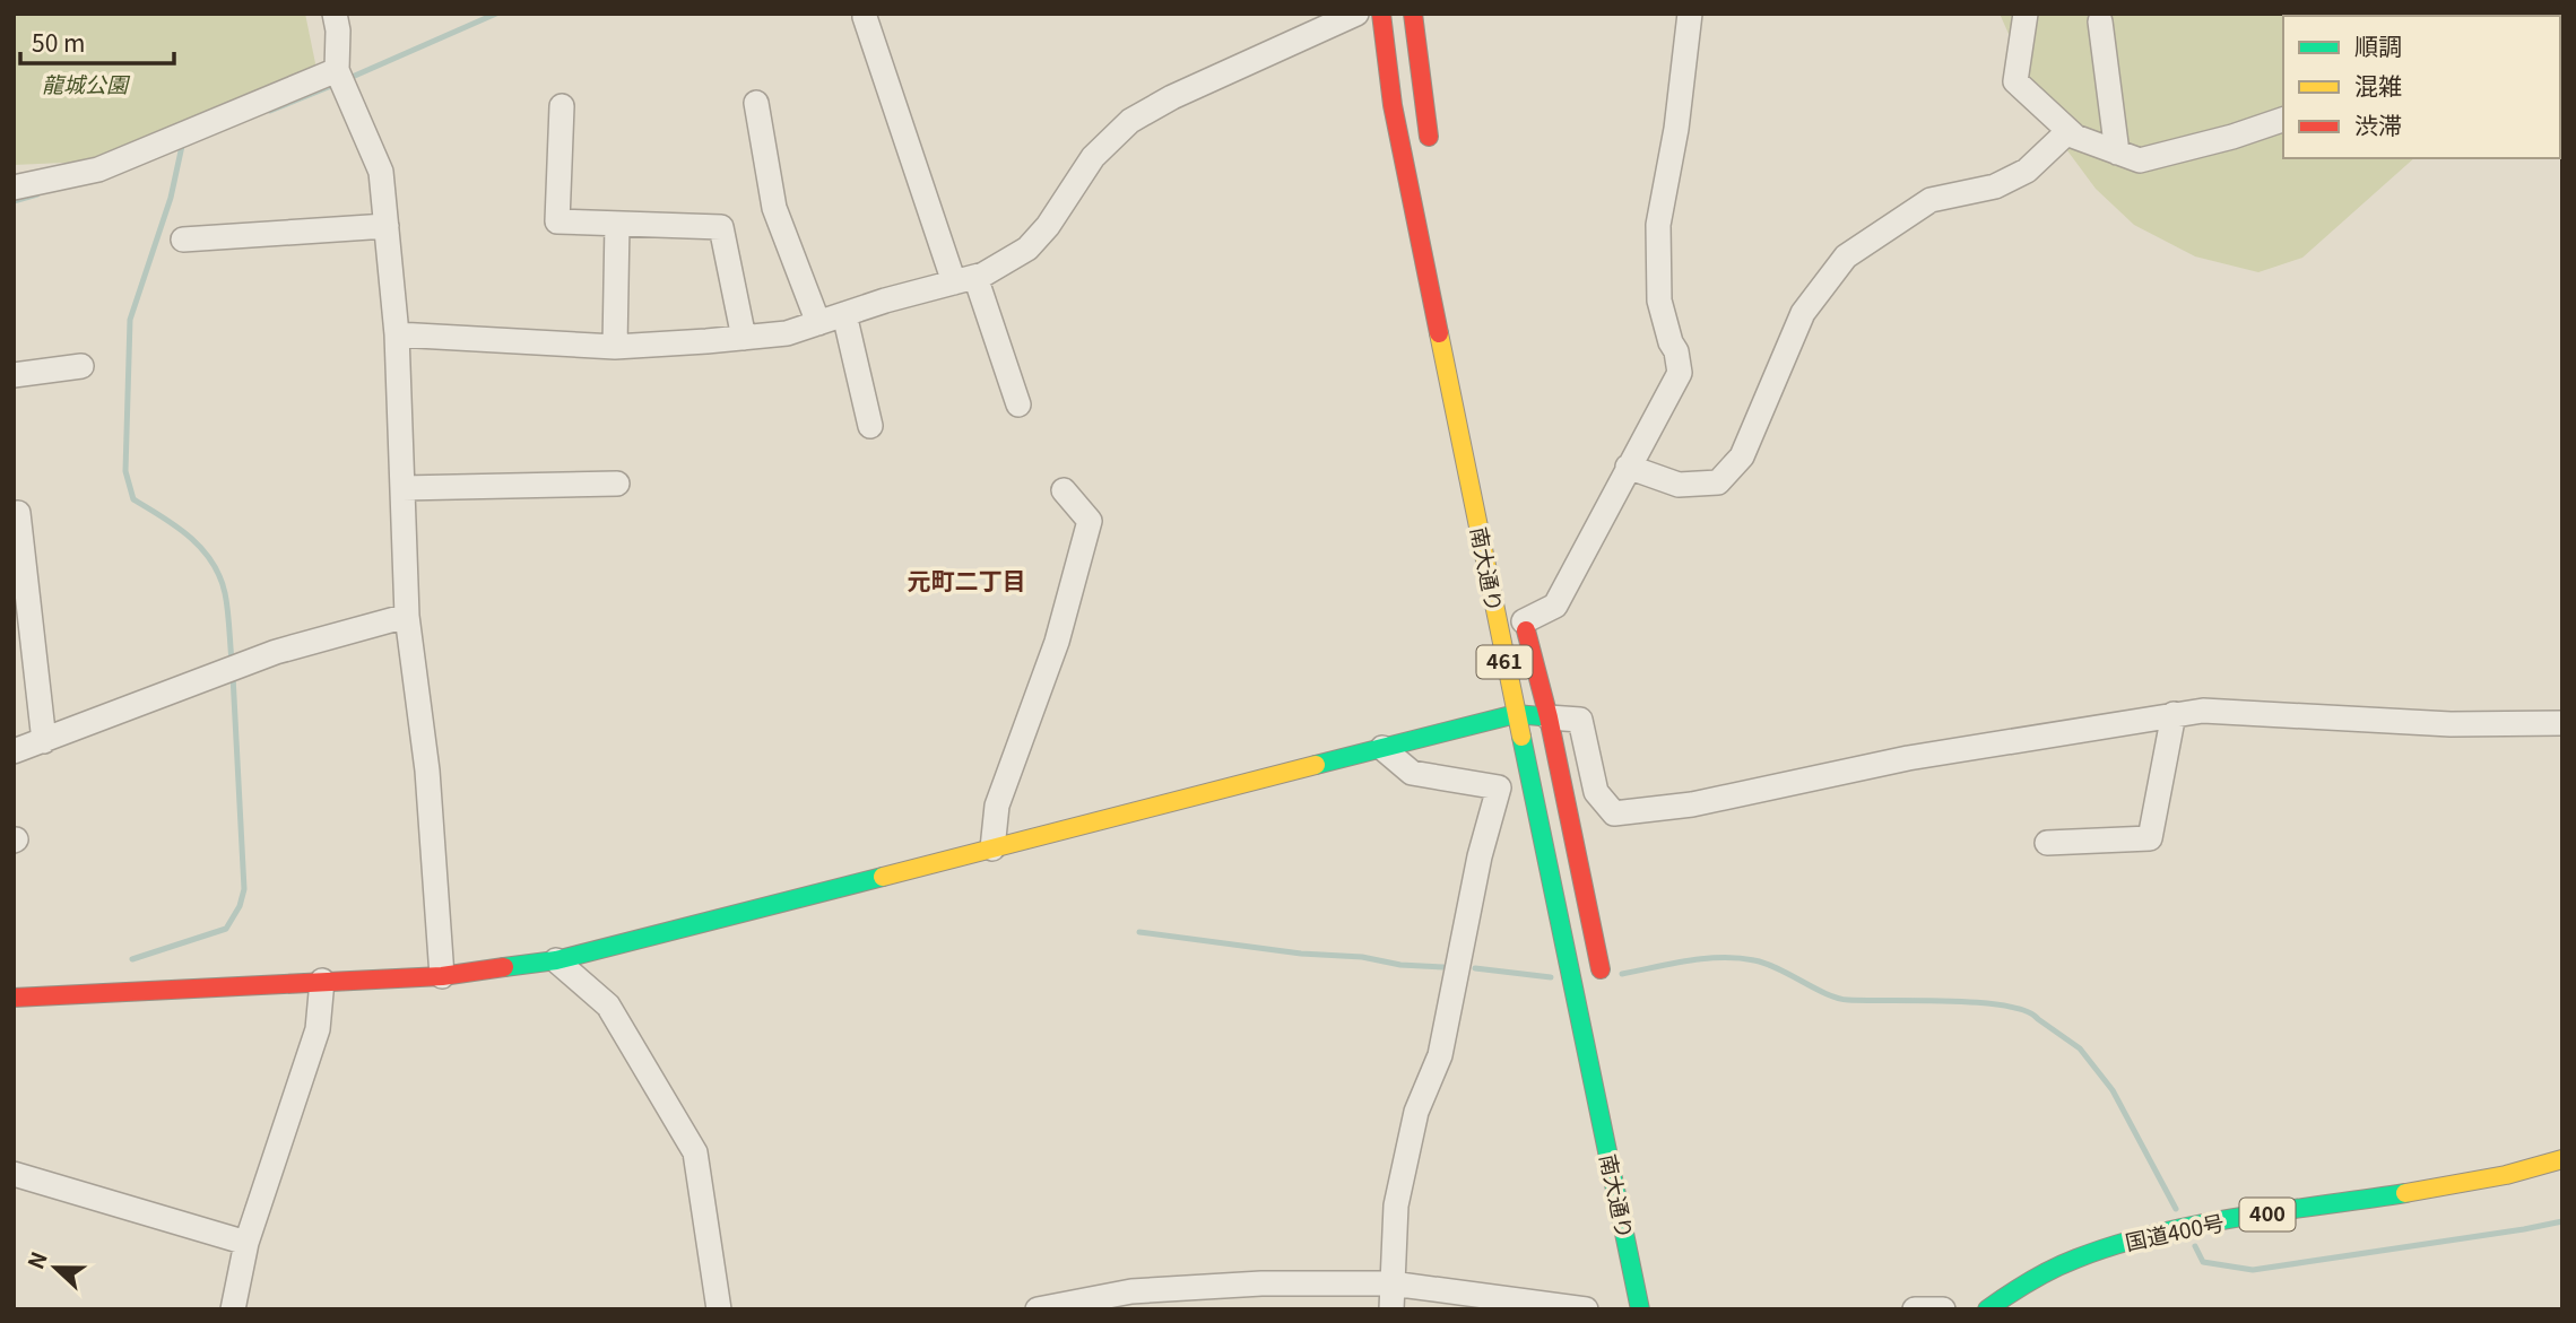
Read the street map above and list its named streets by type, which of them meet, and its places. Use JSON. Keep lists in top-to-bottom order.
{
  "streets": {
    "main road": [
      "南大通り",
      "461",
      "400",
      "国道400号"
    ]
  },
  "districts": ["元町二丁目"],
  "parks": ["龍城公園"],
  "legend": ["順調", "混雑", "渋滞"],
  "scale_bar": "50 m",
  "north": "left"
}
